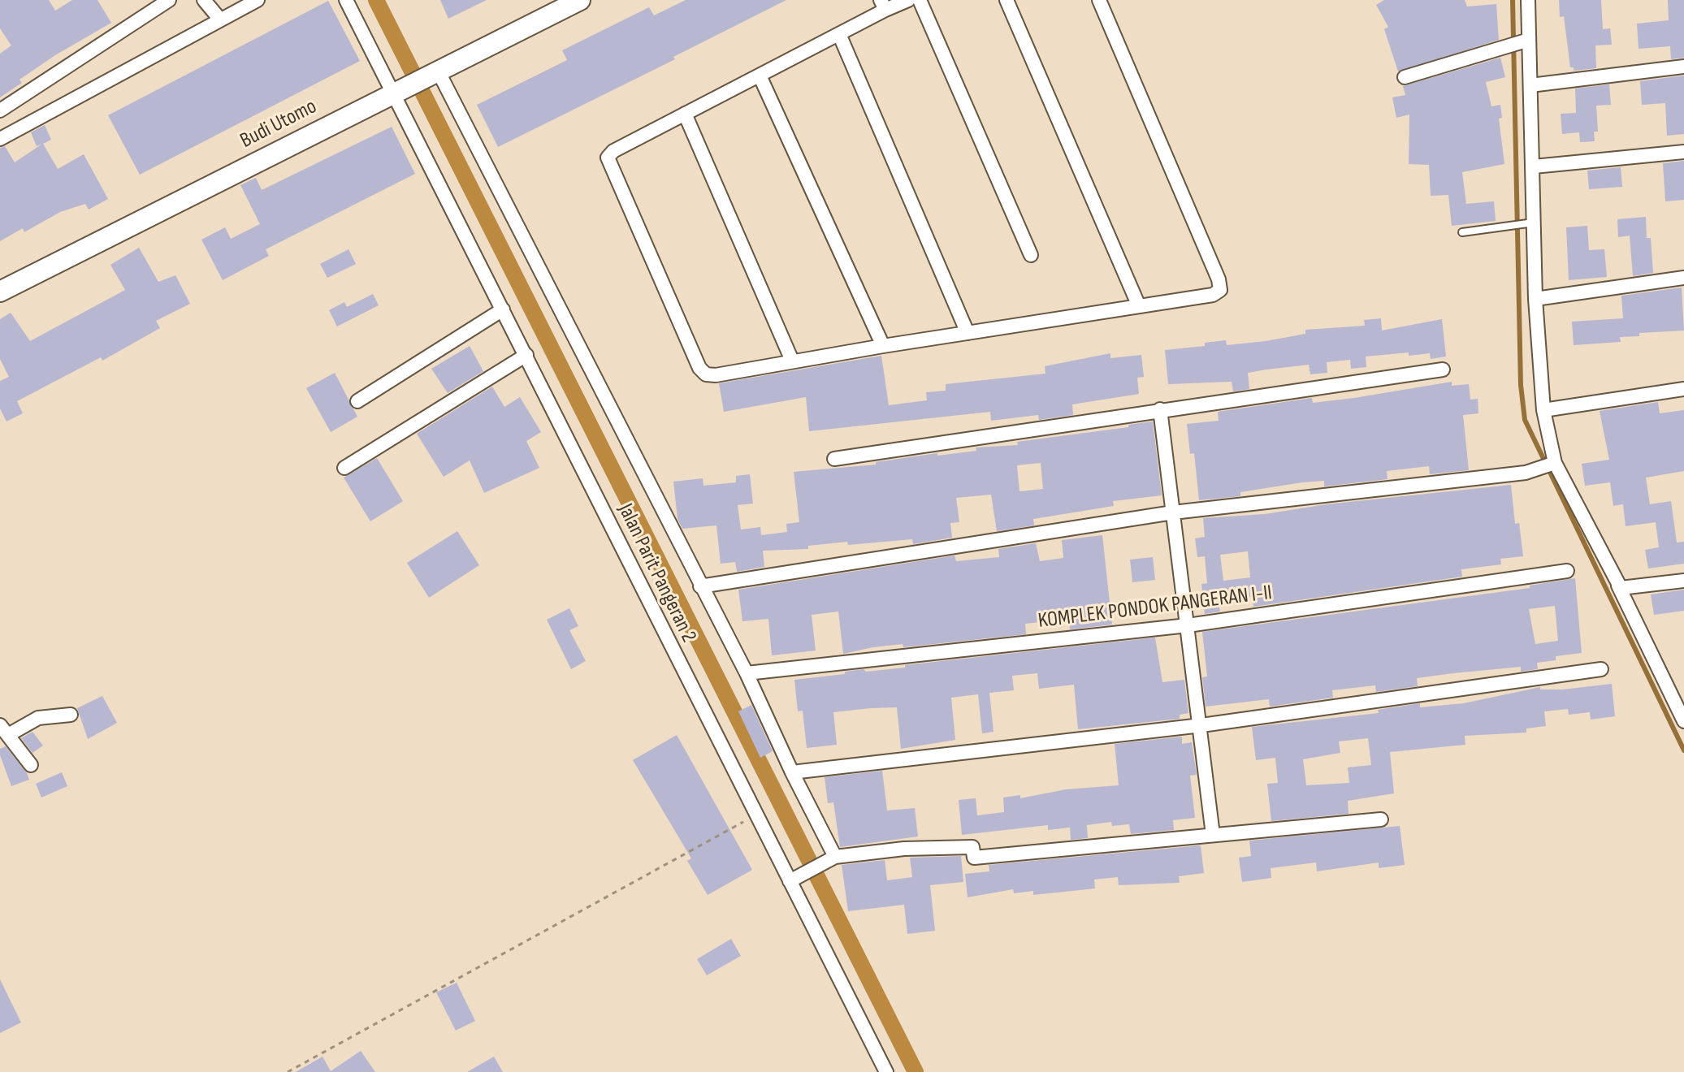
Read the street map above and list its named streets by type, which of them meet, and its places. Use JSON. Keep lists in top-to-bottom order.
{
  "streets": {
    "street": ["Budi Utomo", "Jalan Parit Pangeran 2", "KOMPLEK PONDOK PANGERAN I-II"]
  },
  "crossings": [
    ["Budi Utomo", "Jalan Parit Pangeran 2"]
  ]
}
